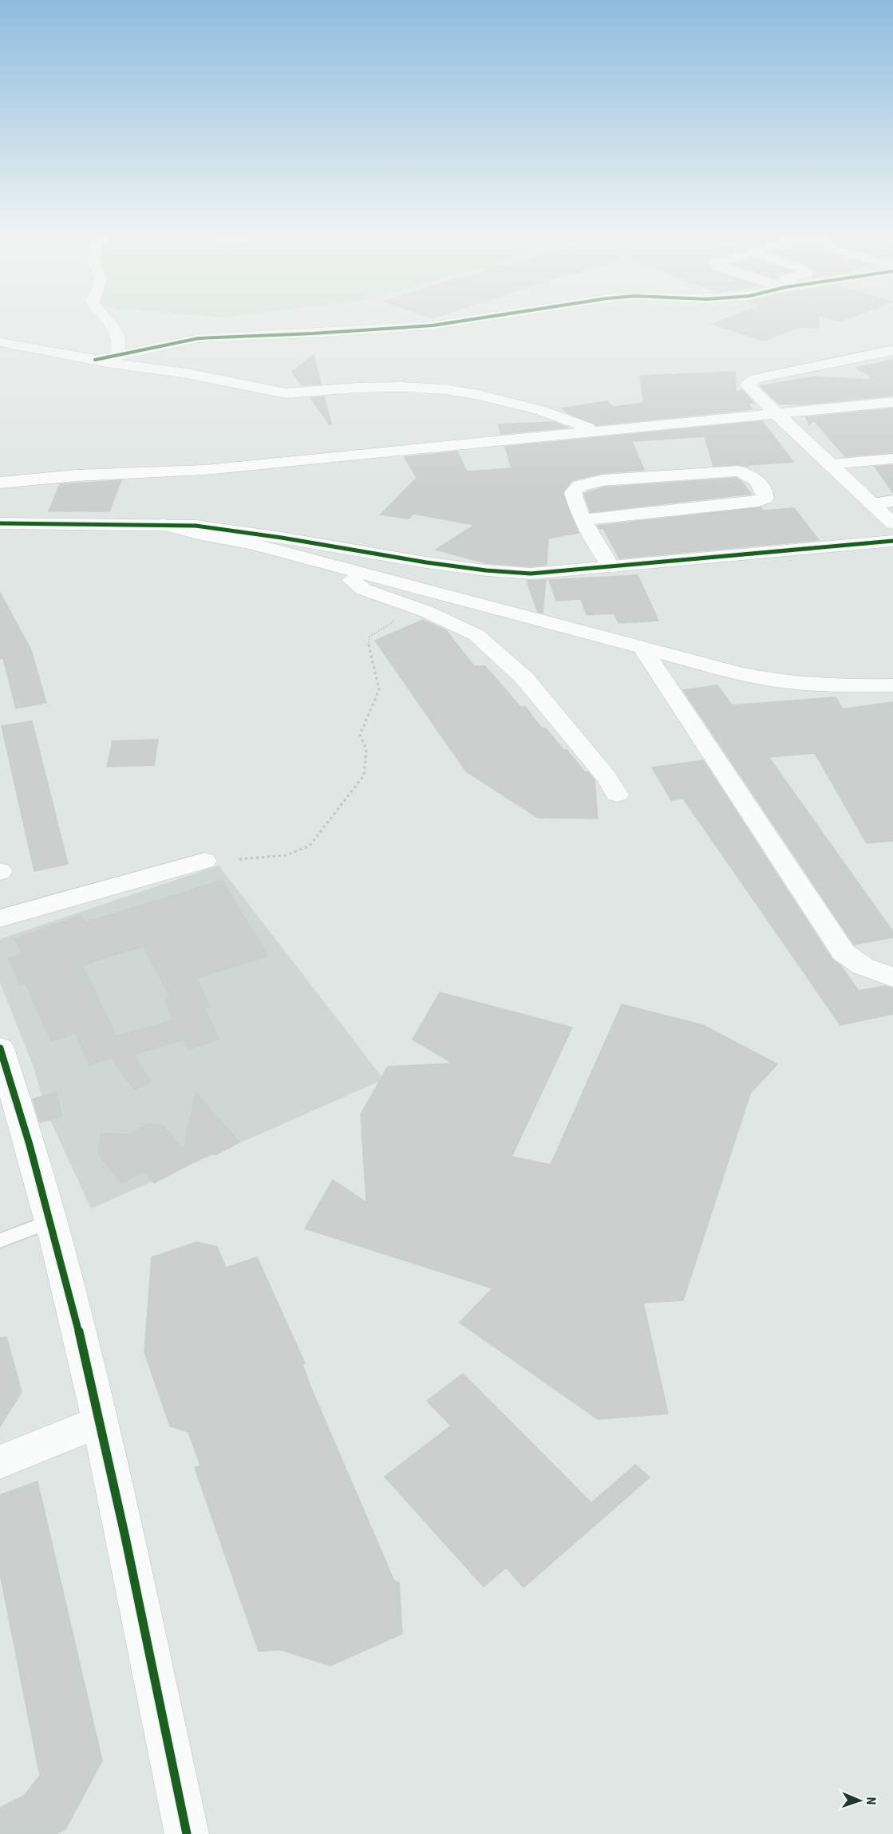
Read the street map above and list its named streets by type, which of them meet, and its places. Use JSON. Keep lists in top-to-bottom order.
{
  "north": "right"
}
